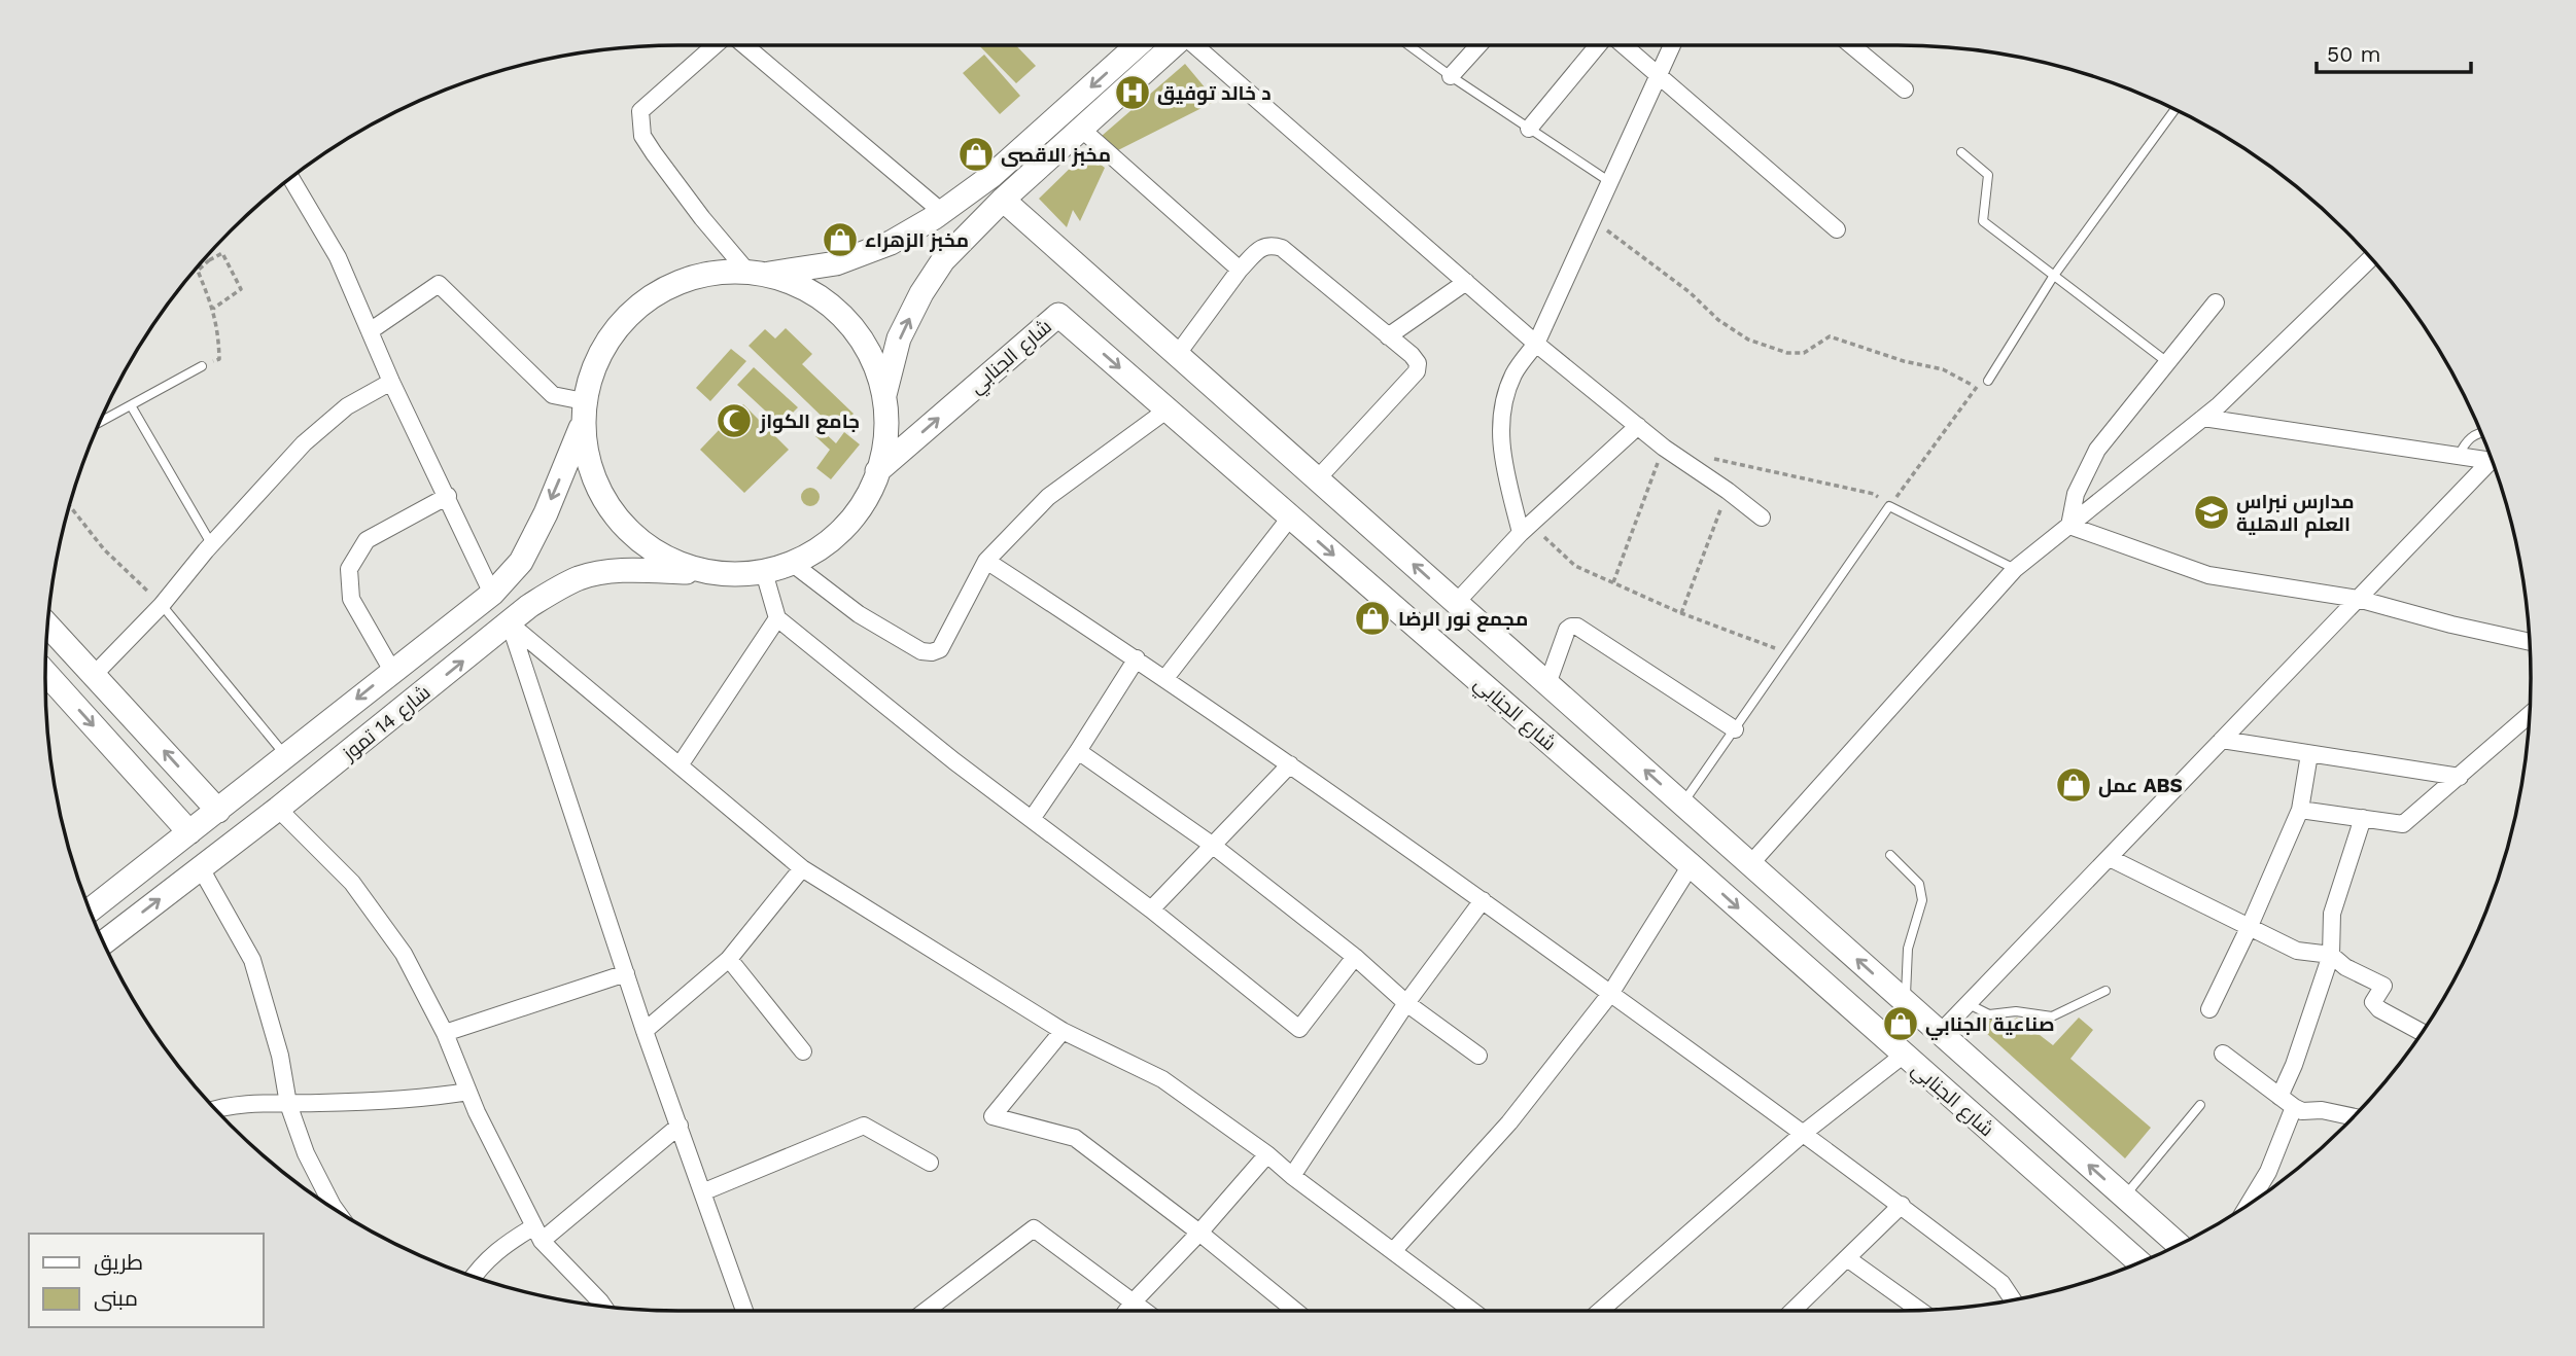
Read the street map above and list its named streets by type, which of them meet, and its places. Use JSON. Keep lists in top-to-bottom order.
{
  "streets": {
    "street": ["شارع الجنابي", "شارع 14 تموز"]
  },
  "crossings": [
    ["شارع الجنابي", "شارع 14 تموز"]
  ],
  "places": {
    "hospital": ["د خالد توفيق"],
    "shop": [
      "مخبز الاقصى",
      "مخبز الزهراء",
      "مجمع نور الرضا",
      "عمل ABS",
      "صناعية الجنابي"
    ],
    "mosque": ["جامع الكواز"],
    "school or university": ["مدارس نبراس العلم الاهلية"]
  },
  "legend": ["طريق", "مبنى"],
  "scale_bar": "50 m"
}
